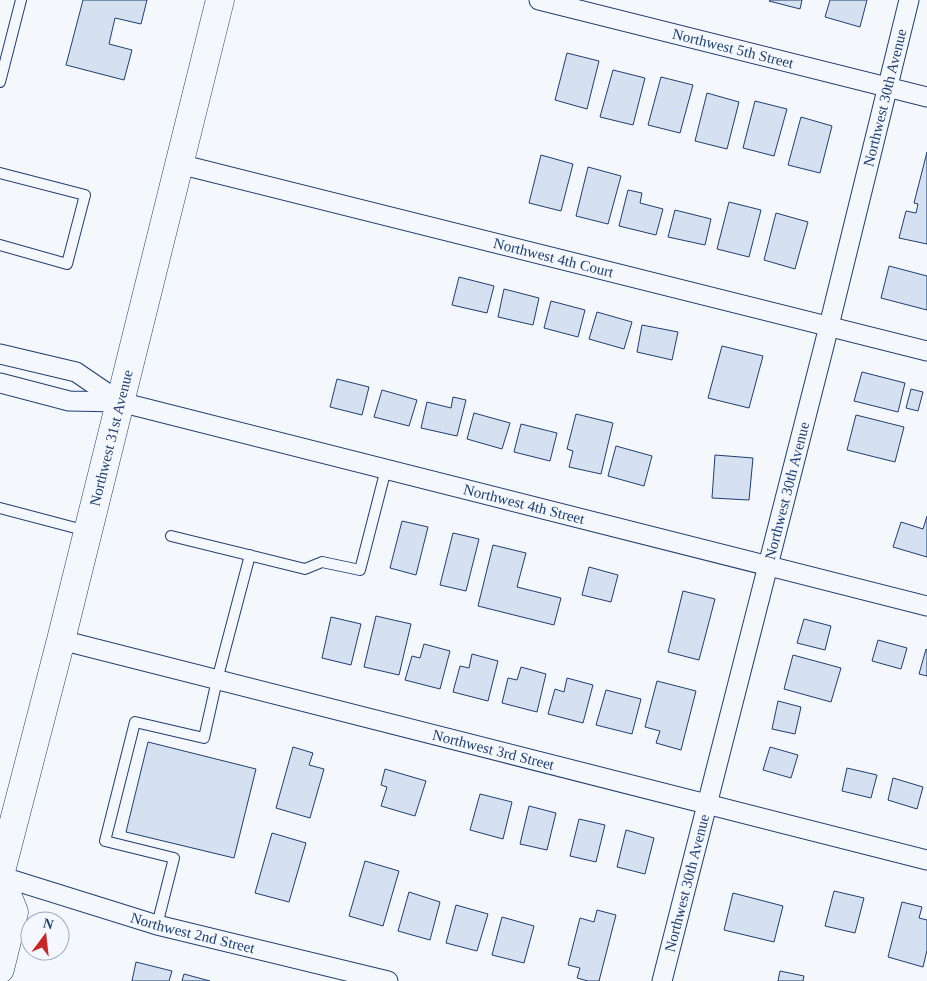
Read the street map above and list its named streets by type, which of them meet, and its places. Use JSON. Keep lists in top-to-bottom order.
{
  "streets": {
    "main road": ["Northwest 31st Avenue"],
    "street": [
      "Northwest 5th Street",
      "Northwest 30th Avenue",
      "Northwest 4th Court",
      "Northwest 4th Street",
      "Northwest 3rd Street",
      "Northwest 2nd Street"
    ]
  },
  "crossings": [
    ["Northwest 5th Street", "Northwest 30th Avenue"],
    ["Northwest 30th Avenue", "Northwest 4th Court"],
    ["Northwest 30th Avenue", "Northwest 4th Street"],
    ["Northwest 30th Avenue", "Northwest 3rd Street"],
    ["Northwest 4th Court", "Northwest 31st Avenue"],
    ["Northwest 31st Avenue", "Northwest 4th Street"],
    ["Northwest 31st Avenue", "Northwest 3rd Street"],
    ["Northwest 31st Avenue", "Northwest 2nd Street"]
  ],
  "north": "top"
}
